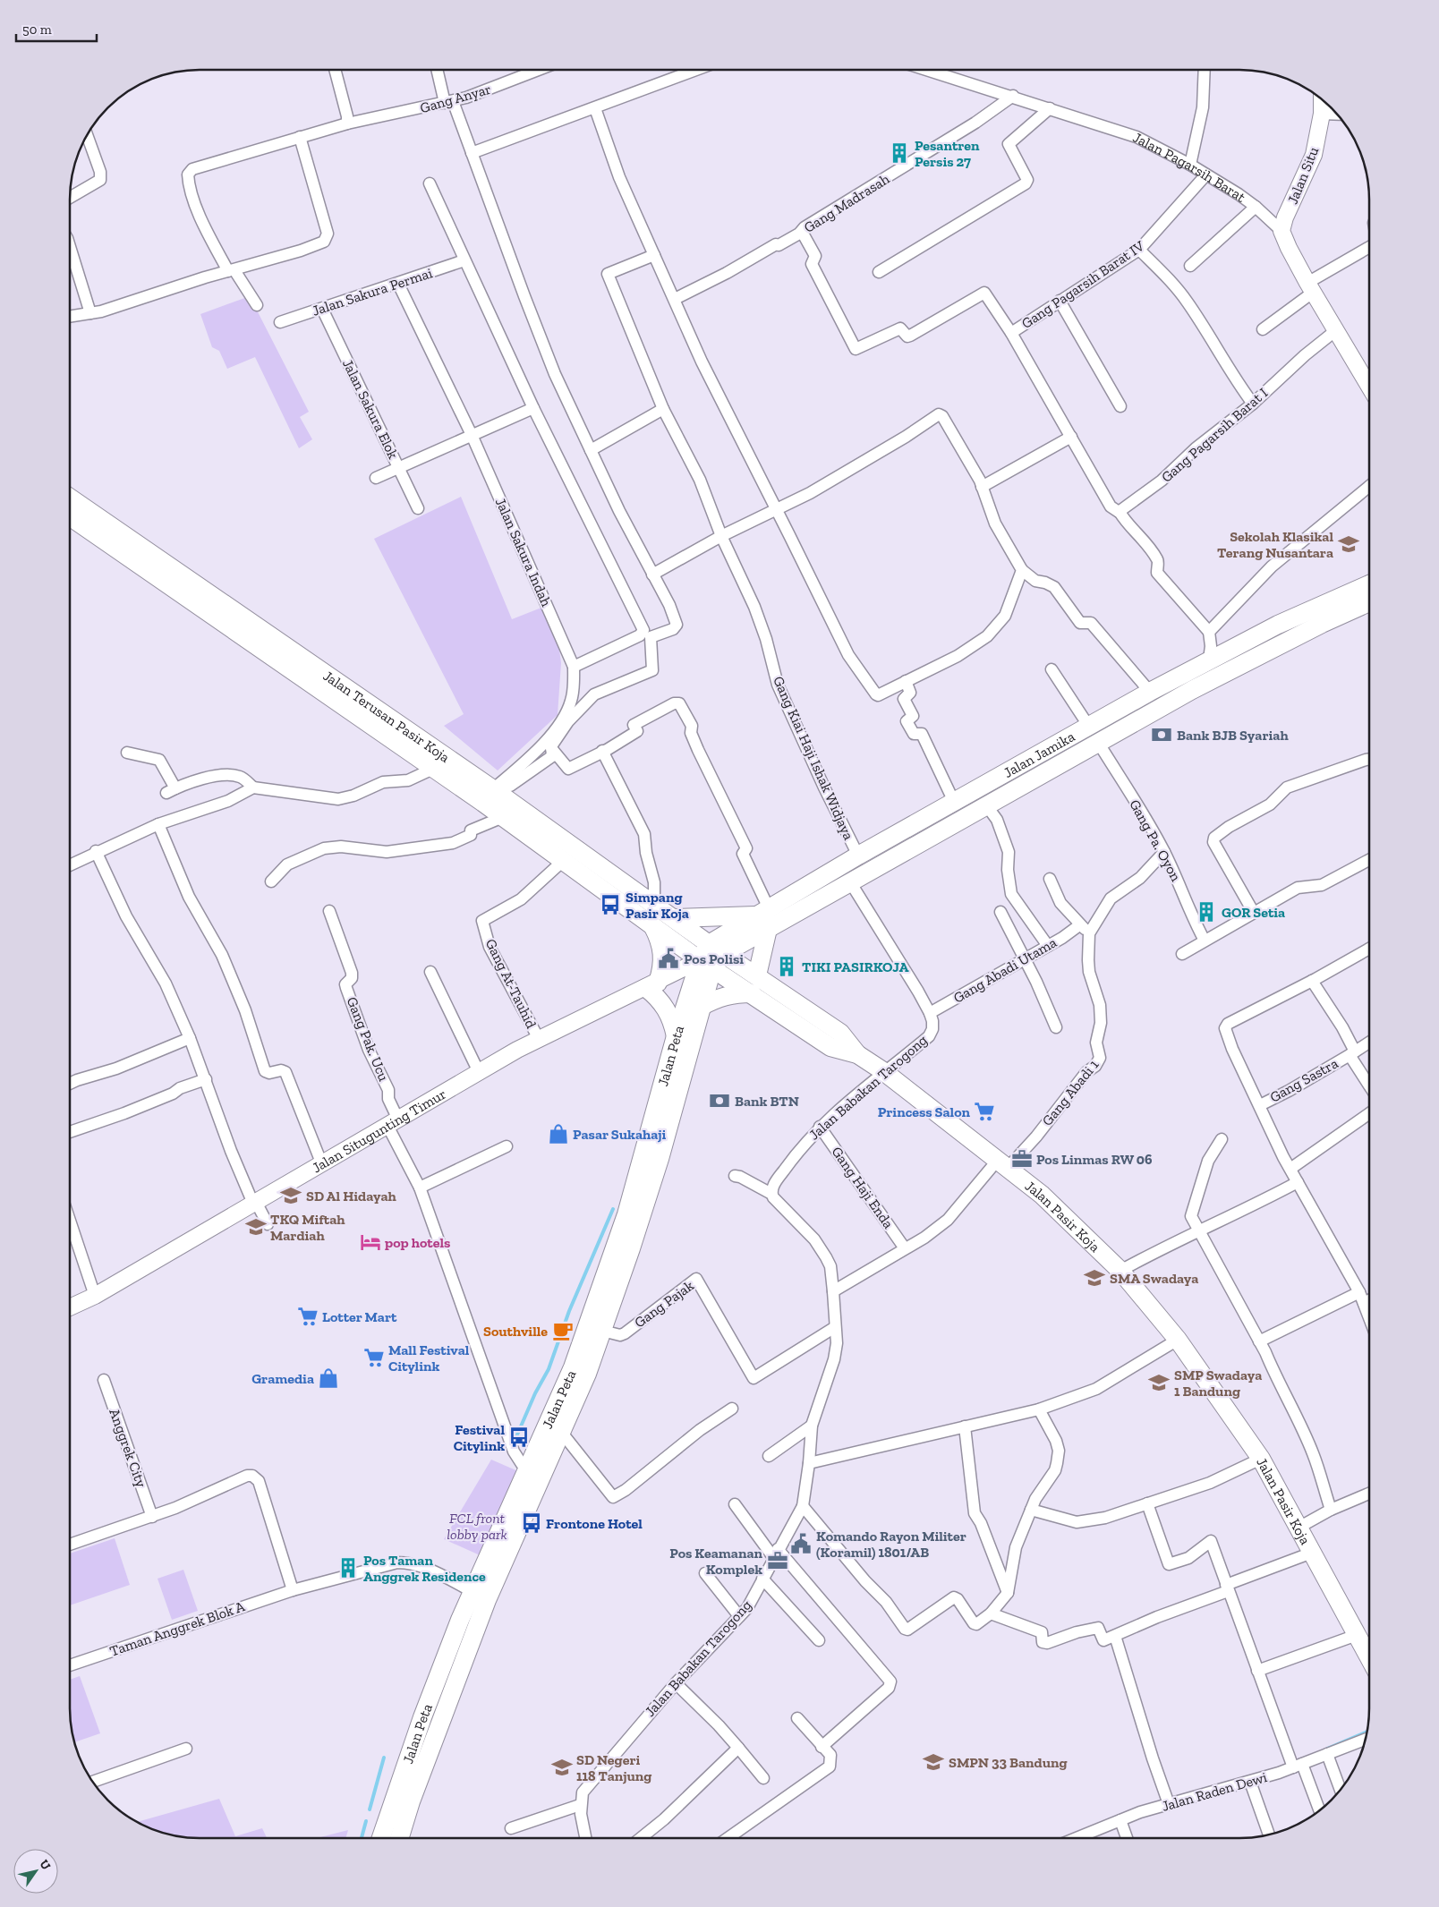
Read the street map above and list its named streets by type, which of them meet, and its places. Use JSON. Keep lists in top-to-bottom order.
{
  "streets": {
    "main road": [
      "Jalan Terusan Pasir Koja",
      "Jalan Jamika",
      "Jalan Peta",
      "Jalan Pasir Koja"
    ],
    "street": [
      "Gang Anyar",
      "Jalan Pagarsih Barat",
      "Jalan Situ",
      "Gang Madrasah",
      "Gang Pagarsih Barat IV",
      "Jalan Sakura Permai",
      "Jalan Sakura Elok",
      "Gang Pagarsih Barat I",
      "Jalan Sakura Indah",
      "Gang Kiai Haji Ishak Widjaya",
      "Gang Pa. Oyon",
      "Gang Abadi Utama",
      "Gang At-Tauhid",
      "Gang Pak. Ucu",
      "Gang Sastra",
      "Jalan Babakan Tarogong",
      "Gang Abadi 1",
      "Jalan Situgunting Timur",
      "Gang Haji Enda",
      "Gang Pajak",
      "Anggrek City",
      "Taman Anggrek Blok A",
      "Jalan Raden Dewi"
    ]
  },
  "crossings": [
    ["Jalan Pagarsih Barat", "Jalan Situ"],
    ["Jalan Pagarsih Barat", "Gang Madrasah"],
    ["Jalan Pagarsih Barat", "Gang Pagarsih Barat IV"],
    ["Jalan Pagarsih Barat", "Gang Pagarsih Barat I"],
    ["Jalan Sakura Permai", "Jalan Sakura Elok"],
    ["Jalan Sakura Permai", "Jalan Sakura Indah"],
    ["Jalan Sakura Indah", "Jalan Terusan Pasir Koja"],
    ["Jalan Terusan Pasir Koja", "Jalan Jamika"],
    ["Jalan Terusan Pasir Koja", "Gang At-Tauhid"],
    ["Jalan Terusan Pasir Koja", "Jalan Peta"],
    ["Jalan Terusan Pasir Koja", "Jalan Situgunting Timur"],
    ["Jalan Terusan Pasir Koja", "Jalan Pasir Koja"],
    ["Jalan Jamika", "Gang Kiai Haji Ishak Widjaya"],
    ["Jalan Jamika", "Gang Pa. Oyon"],
    ["Jalan Jamika", "Jalan Peta"],
    ["Jalan Jamika", "Jalan Babakan Tarogong"],
    ["Jalan Jamika", "Jalan Pasir Koja"],
    ["Gang Pa. Oyon", "Gang Abadi 1"],
    ["Gang Abadi Utama", "Jalan Babakan Tarogong"],
    ["Gang At-Tauhid", "Jalan Situgunting Timur"],
    ["Gang Pak. Ucu", "Jalan Peta"],
    ["Gang Pak. Ucu", "Jalan Situgunting Timur"],
    ["Jalan Peta", "Jalan Situgunting Timur"],
    ["Jalan Peta", "Jalan Pasir Koja"],
    ["Jalan Peta", "Gang Pajak"],
    ["Jalan Peta", "Taman Anggrek Blok A"],
    ["Jalan Babakan Tarogong", "Gang Haji Enda"],
    ["Jalan Babakan Tarogong", "Jalan Pasir Koja"],
    ["Jalan Babakan Tarogong", "Gang Pajak"],
    ["Gang Abadi 1", "Jalan Pasir Koja"],
    ["Jalan Situgunting Timur", "Jalan Pasir Koja"]
  ],
  "parks": ["FCL front lobby park"],
  "places": {
    "building": [
      "Pesantren Persis 27",
      "GOR Setia",
      "TIKI PASIRKOJA",
      "Pos Taman Anggrek Residence"
    ],
    "school or university": [
      "Sekolah Klasikal Terang Nusantara",
      "SD Al Hidayah",
      "TKQ Miftah Mardiah",
      "SMA Swadaya",
      "SMP Swadaya 1 Bandung",
      "SMPN 33 Bandung",
      "SD Negeri 118 Tanjung"
    ],
    "bank": ["Bank BJB Syariah", "Bank BTN"],
    "bus stop": ["Simpang Pasir Koja", "Festival Citylink", "Frontone Hotel"],
    "public building": ["Pos Polisi", "Komando Rayon Militer (Koramil) 1801/AB"],
    "supermarket": ["Princess Salon", "Lotter Mart", "Mall Festival Citylink"],
    "shop": ["Pasar Sukahaji", "Gramedia"],
    "office": ["Pos Linmas RW 06", "Pos Keamanan Komplek"],
    "hotel": ["pop hotels"],
    "cafe": ["Southville"]
  },
  "scale_bar": "50 m",
  "north": "top right"
}
